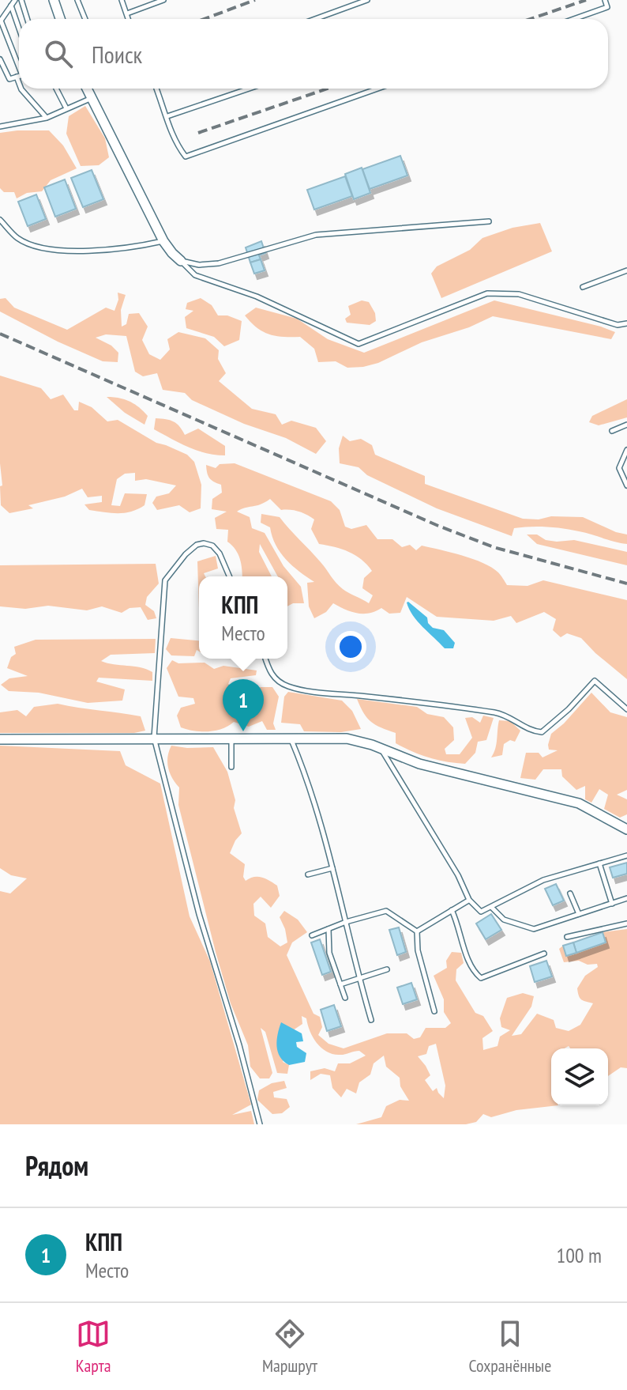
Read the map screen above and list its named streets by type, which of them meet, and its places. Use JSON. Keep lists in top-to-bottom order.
{
  "page": {
    "search": "Поиск",
    "popup": ["КПП", "Место"],
    "pins": "1",
    "heading": "Рядом",
    "list": [
      {
        "mark": "1",
        "name": "КПП",
        "note": "Место",
        "value": "100 m"
      }
    ],
    "nav": ["Карта", "Маршрут", "Сохранённые"]
  }
}
